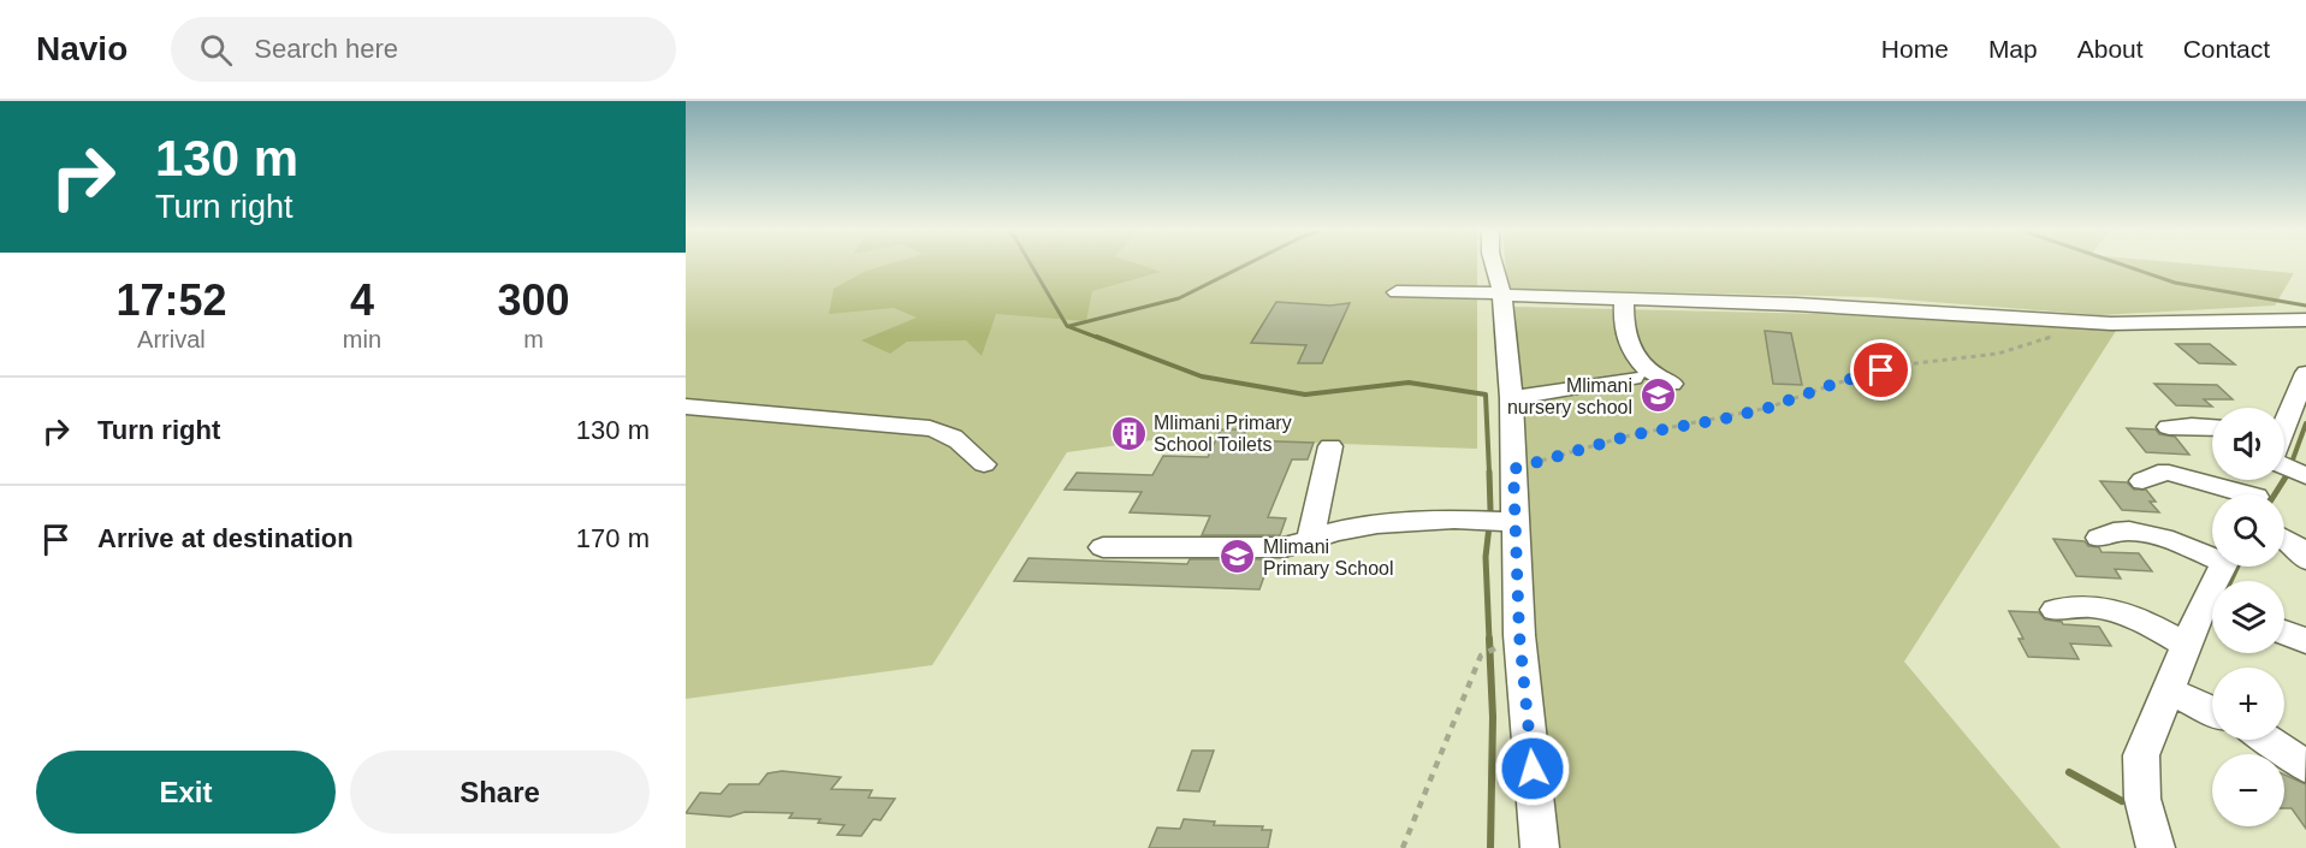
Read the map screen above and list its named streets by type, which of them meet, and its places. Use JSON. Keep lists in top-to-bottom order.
{
  "places": {
    "school or university": ["Mlimani nursery school", "Mlimani Primary School"],
    "building": ["Mlimani Primary School Toilets"]
  },
  "page": {
    "header": "Navio",
    "search": "Search here",
    "nav": [
      "Home",
      "Map",
      "About",
      "Contact"
    ],
    "turn": ["130 m", "Turn right"],
    "eta": [
      "17:52",
      "Arrival",
      "4",
      "min",
      "300",
      "m"
    ],
    "list": [
      {
        "name": "Turn right",
        "value": "130 m"
      },
      {
        "name": "Arrive at destination",
        "value": "170 m"
      }
    ],
    "map_buttons": ["+", "−"],
    "buttons": ["Exit", "Share"]
  }
}
